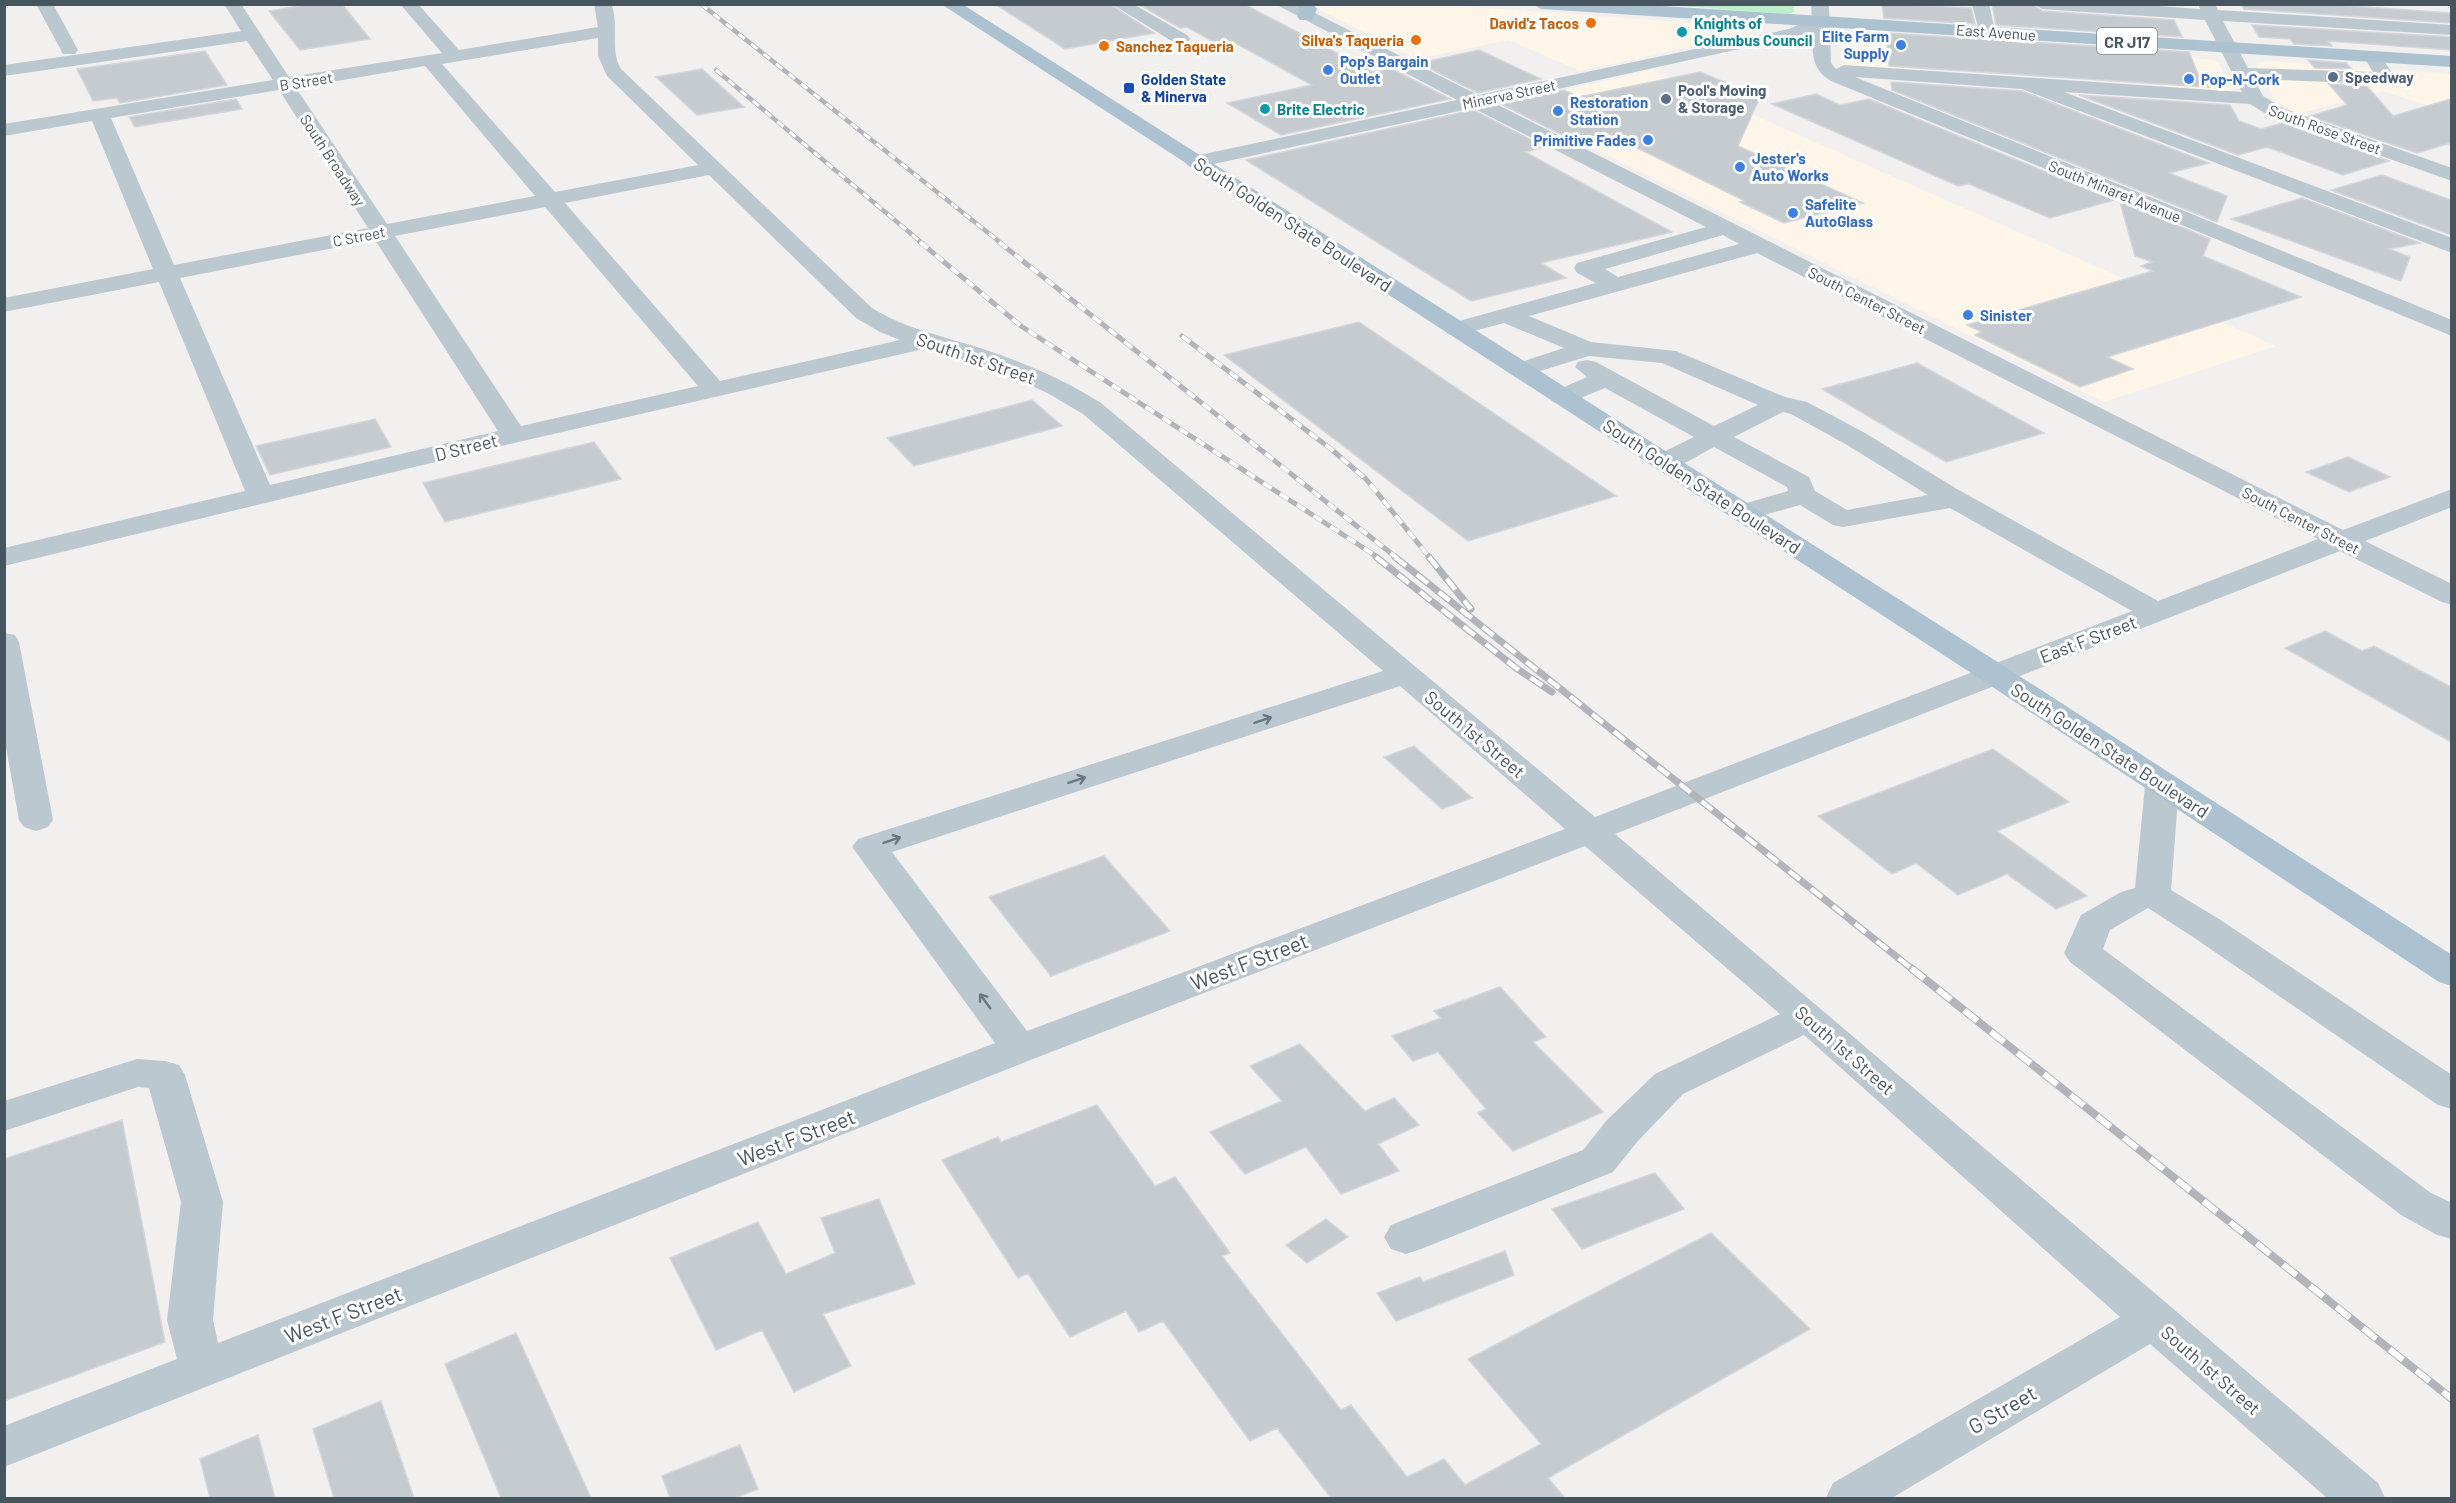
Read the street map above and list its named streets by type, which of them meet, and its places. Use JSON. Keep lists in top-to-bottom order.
{
  "streets": {
    "main road": ["East Avenue", "CR J17", "South Golden State Boulevard"],
    "street": [
      "B Street",
      "Minerva Street",
      "South Rose Street",
      "South Broadway",
      "South Minaret Avenue",
      "C Street",
      "South Center Street",
      "South 1st Street",
      "D Street",
      "East F Street",
      "West F Street",
      "G Street"
    ]
  },
  "crossings": [
    ["East Avenue", "Minerva Street"],
    ["East Avenue", "South Rose Street"],
    ["B Street", "South Broadway"],
    ["B Street", "South 1st Street"],
    ["Minerva Street", "South Golden State Boulevard"],
    ["Minerva Street", "South Center Street"],
    ["South Broadway", "C Street"],
    ["South Broadway", "D Street"],
    ["South Golden State Boulevard", "East F Street"],
    ["C Street", "South 1st Street"],
    ["South Center Street", "East F Street"],
    ["South 1st Street", "D Street"],
    ["South 1st Street", "East F Street"],
    ["South 1st Street", "West F Street"],
    ["South 1st Street", "G Street"],
    ["East F Street", "West F Street"]
  ],
  "places": {
    "other": [
      "David'z Tacos",
      "Knights of Columbus Council",
      "Silva's Taqueria",
      "Elite Farm Supply",
      "Sanchez Taqueria",
      "Pop's Bargain Outlet",
      "Speedway",
      "Pop-N-Cork",
      "Pool's Moving & Storage",
      "Brite Electric",
      "Restoration Station",
      "Primitive Fades",
      "Jester's Auto Works",
      "Safelite AutoGlass",
      "Sinister"
    ],
    "transit": ["Golden State & Minerva"]
  }
}
